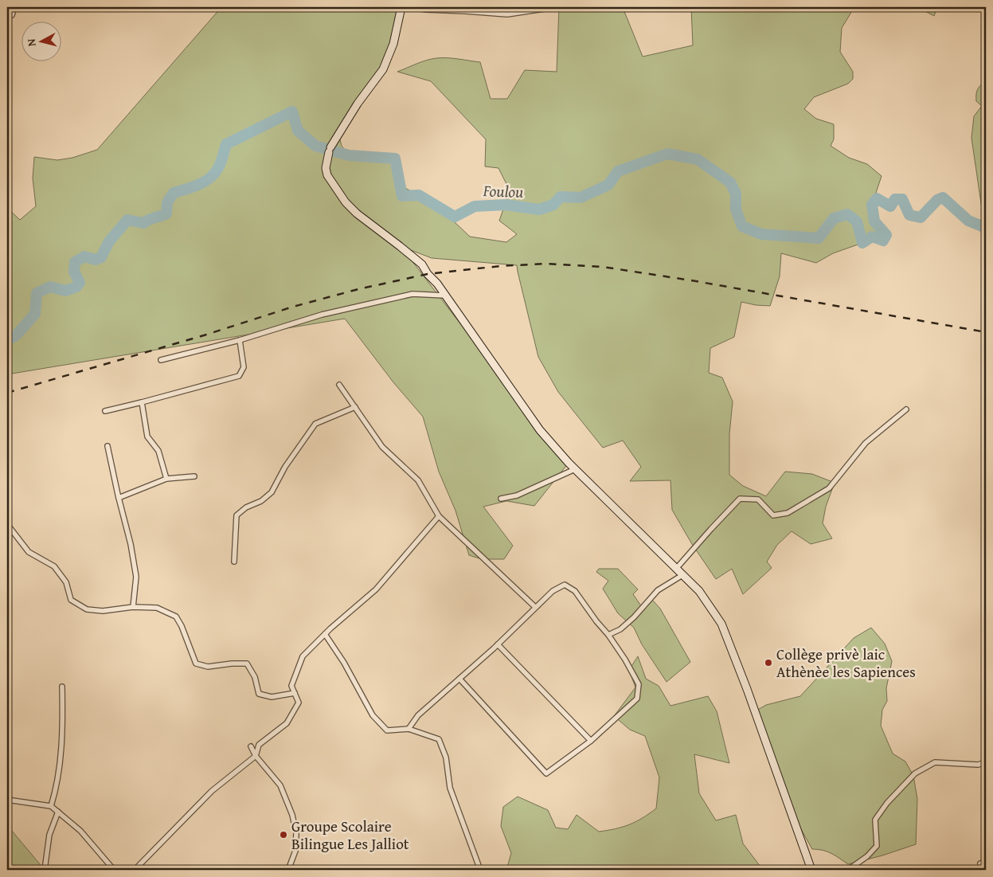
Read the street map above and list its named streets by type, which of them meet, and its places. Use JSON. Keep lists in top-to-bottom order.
{
  "water": ["Foulou"],
  "places": ["Collège privè laic Athènèe les Sapiences", "Groupe Scolaire Bilingue Les Jalliot"],
  "north": "left"
}
